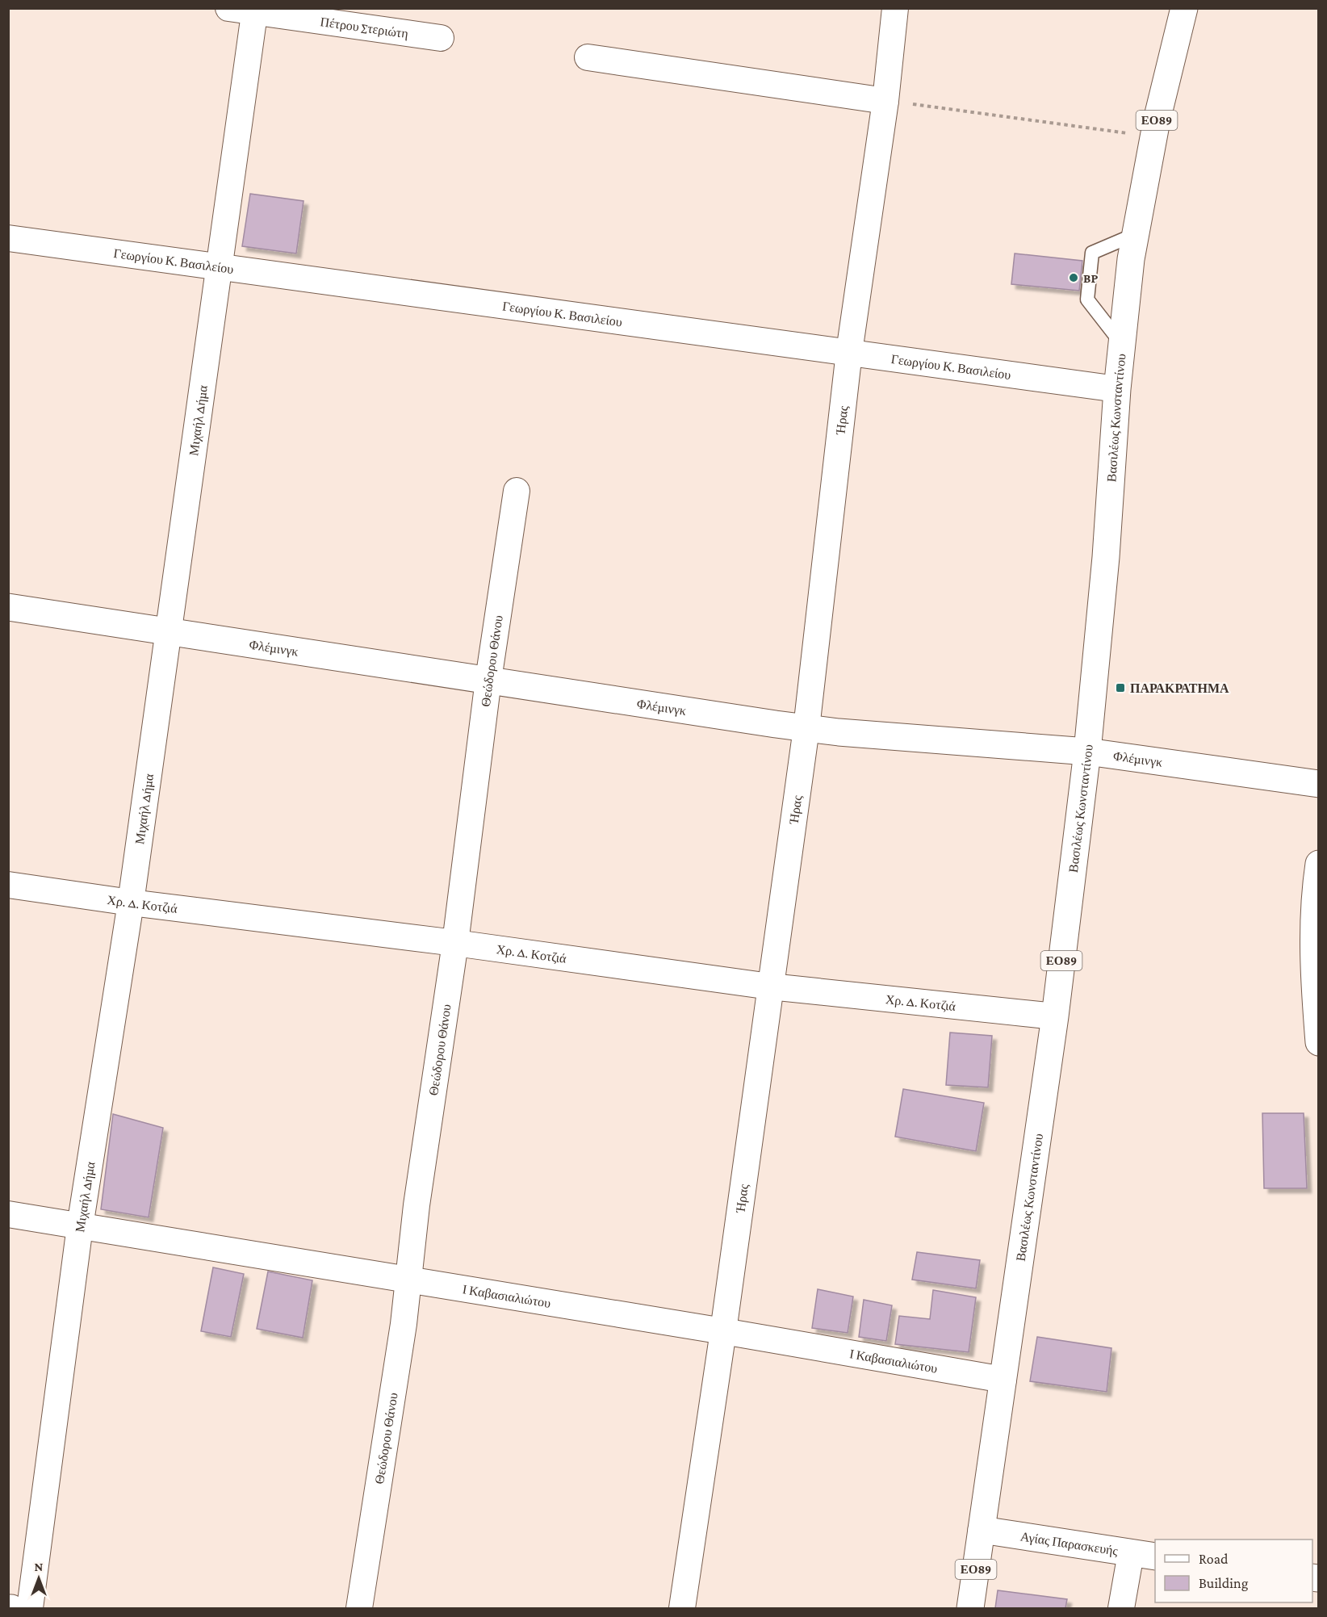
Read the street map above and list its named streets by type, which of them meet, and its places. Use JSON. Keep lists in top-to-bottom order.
{
  "streets": {
    "main road": [
      "ΕΟ89",
      "Βασιλέως Κωνσταντίνου",
      "Φλέμινγκ",
      "Αγίας Παρασκευής"
    ],
    "street": [
      "Πέτρου Στεριώτη",
      "Γεωργίου Κ. Βασιλείου",
      "Μιχαήλ Δήμα",
      "Ήρας",
      "Θεώδορου Θάνου",
      "Χρ. Δ. Κοτζιά",
      "Ι Καβασιαλιώτου"
    ]
  },
  "crossings": [
    ["Πέτρου Στεριώτη", "Μιχαήλ Δήμα"],
    ["Γεωργίου Κ. Βασιλείου", "Βασιλέως Κωνσταντίνου"],
    ["Γεωργίου Κ. Βασιλείου", "Μιχαήλ Δήμα"],
    ["Γεωργίου Κ. Βασιλείου", "Ήρας"],
    ["Βασιλέως Κωνσταντίνου", "Φλέμινγκ"],
    ["Βασιλέως Κωνσταντίνου", "Χρ. Δ. Κοτζιά"],
    ["Βασιλέως Κωνσταντίνου", "Ι Καβασιαλιώτου"],
    ["Βασιλέως Κωνσταντίνου", "Αγίας Παρασκευής"],
    ["Μιχαήλ Δήμα", "Φλέμινγκ"],
    ["Μιχαήλ Δήμα", "Χρ. Δ. Κοτζιά"],
    ["Μιχαήλ Δήμα", "Ι Καβασιαλιώτου"],
    ["Ήρας", "Φλέμινγκ"],
    ["Ήρας", "Χρ. Δ. Κοτζιά"],
    ["Ήρας", "Ι Καβασιαλιώτου"],
    ["Φλέμινγκ", "Θεώδορου Θάνου"],
    ["Θεώδορου Θάνου", "Χρ. Δ. Κοτζιά"],
    ["Θεώδορου Θάνου", "Ι Καβασιαλιώτου"]
  ],
  "places": {
    "other": ["BP"],
    "transit": ["ΠΑΡΑΚΡΑΤΗΜΑ"]
  },
  "legend": ["Road", "Building"],
  "north": "top"
}
